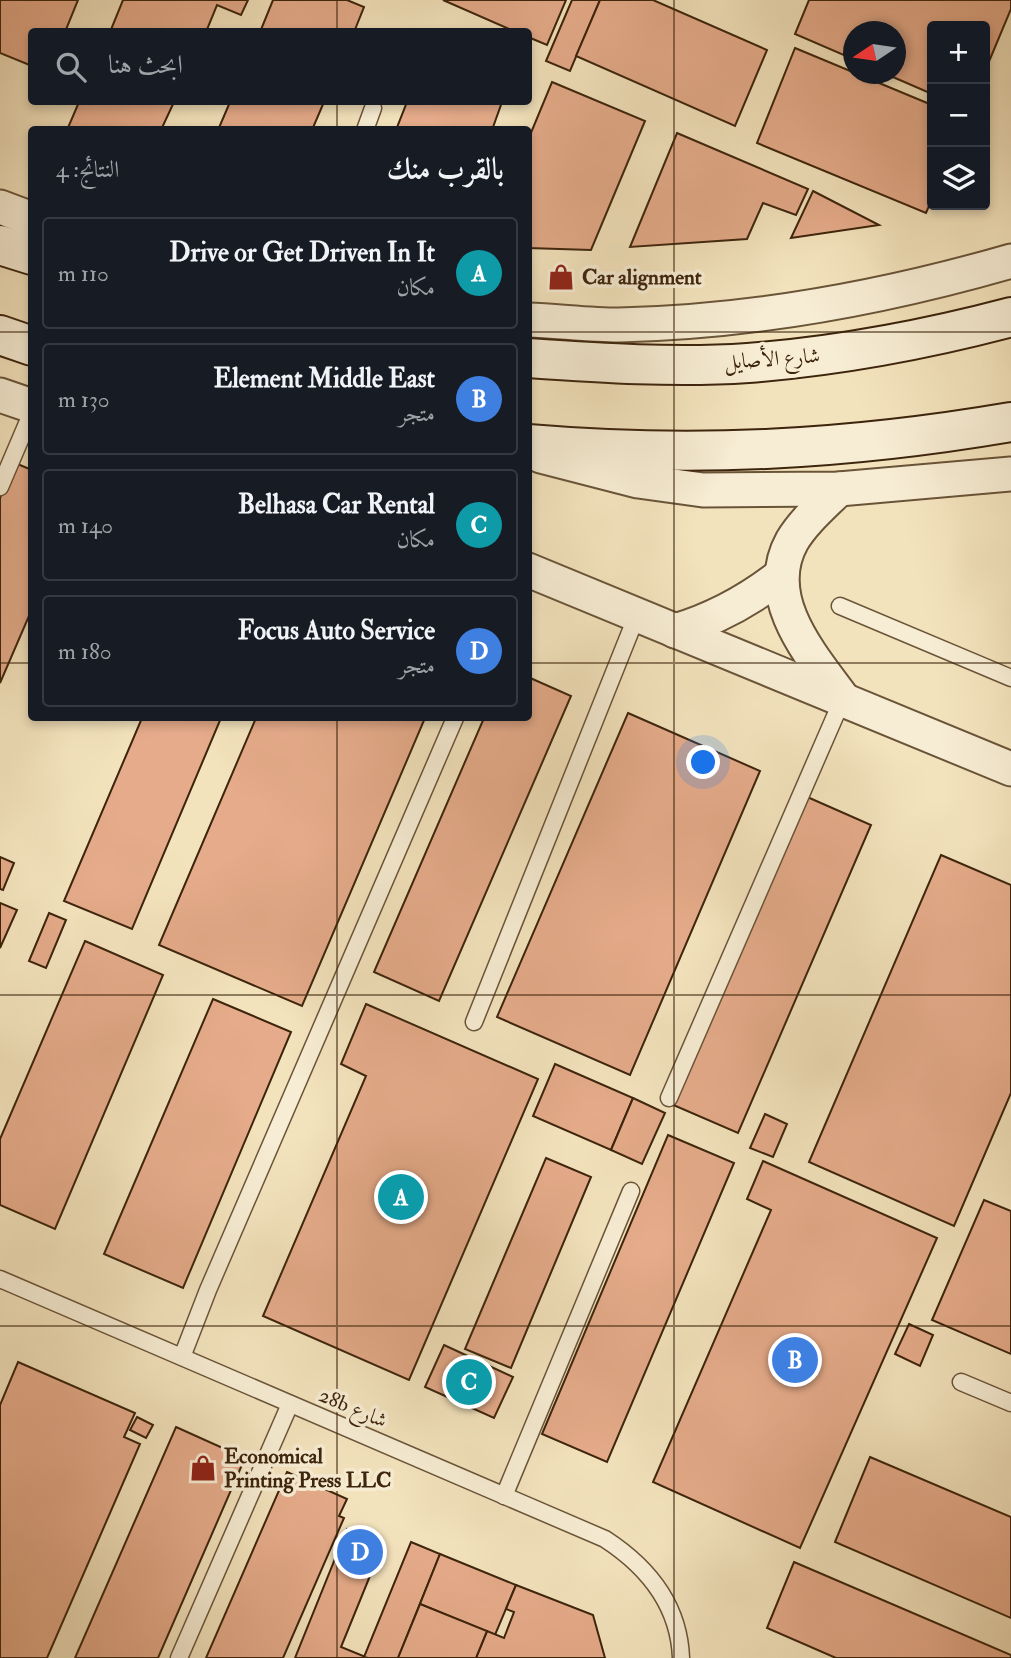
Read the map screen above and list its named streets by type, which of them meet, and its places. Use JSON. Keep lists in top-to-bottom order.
{
  "streets": {
    "main road": ["شارع الأصايل"],
    "lane": ["28b شارع"]
  },
  "places": {
    "shop": ["Car alignment", "Economical Printing Press LLC"]
  },
  "north": "left",
  "page": {
    "map_buttons": ["+", "−"],
    "search": "ابحث هنا",
    "heading": ["بالقرب منك", "النتائج: 4"],
    "list": [
      {
        "mark": "A",
        "name": "Drive or Get Driven In It",
        "note": "مكان",
        "value": "110 m"
      },
      {
        "mark": "B",
        "name": "Element Middle East",
        "note": "متجر",
        "value": "130 m"
      },
      {
        "mark": "C",
        "name": "Belhasa Car Rental",
        "note": "مكان",
        "value": "140 m"
      },
      {
        "mark": "D",
        "name": "Focus Auto Service",
        "note": "متجر",
        "value": "180 m"
      }
    ],
    "pins": [
      "A",
      "B",
      "C",
      "D"
    ]
  }
}
